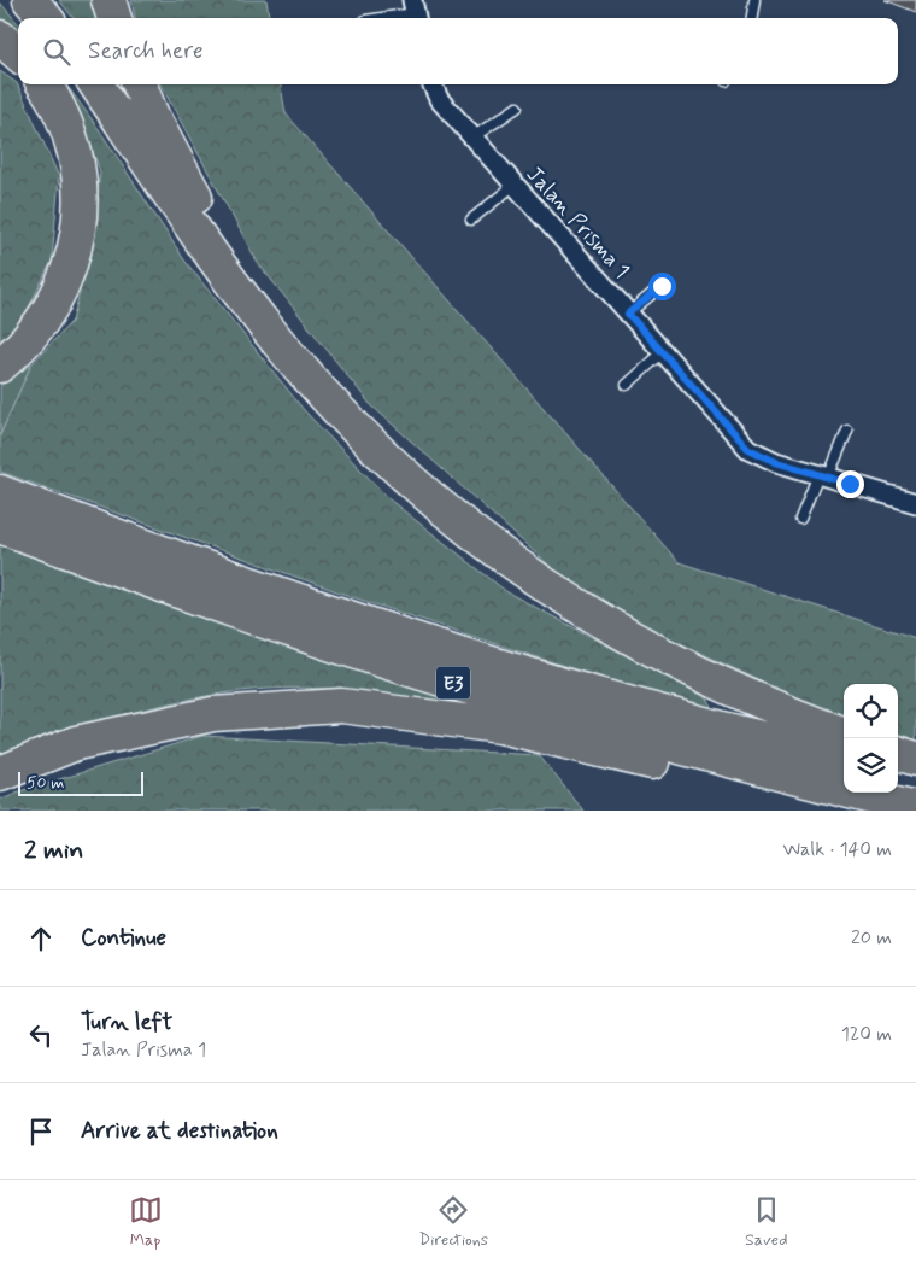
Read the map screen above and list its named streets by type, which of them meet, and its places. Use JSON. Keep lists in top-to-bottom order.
{
  "streets": {
    "highway": ["E3"],
    "street": ["Jalan Prisma 1"]
  },
  "scale_bar": "50 m",
  "page": {
    "search": "Search here",
    "scale": "50 m",
    "heading": ["2 min", "Walk · 140 m"],
    "list": [
      ["Continue", "20 m"],
      ["Turn left", "Jalan Prisma 1", "120 m"],
      "Arrive at destination"
    ],
    "nav": ["Map", "Directions", "Saved"]
  }
}
